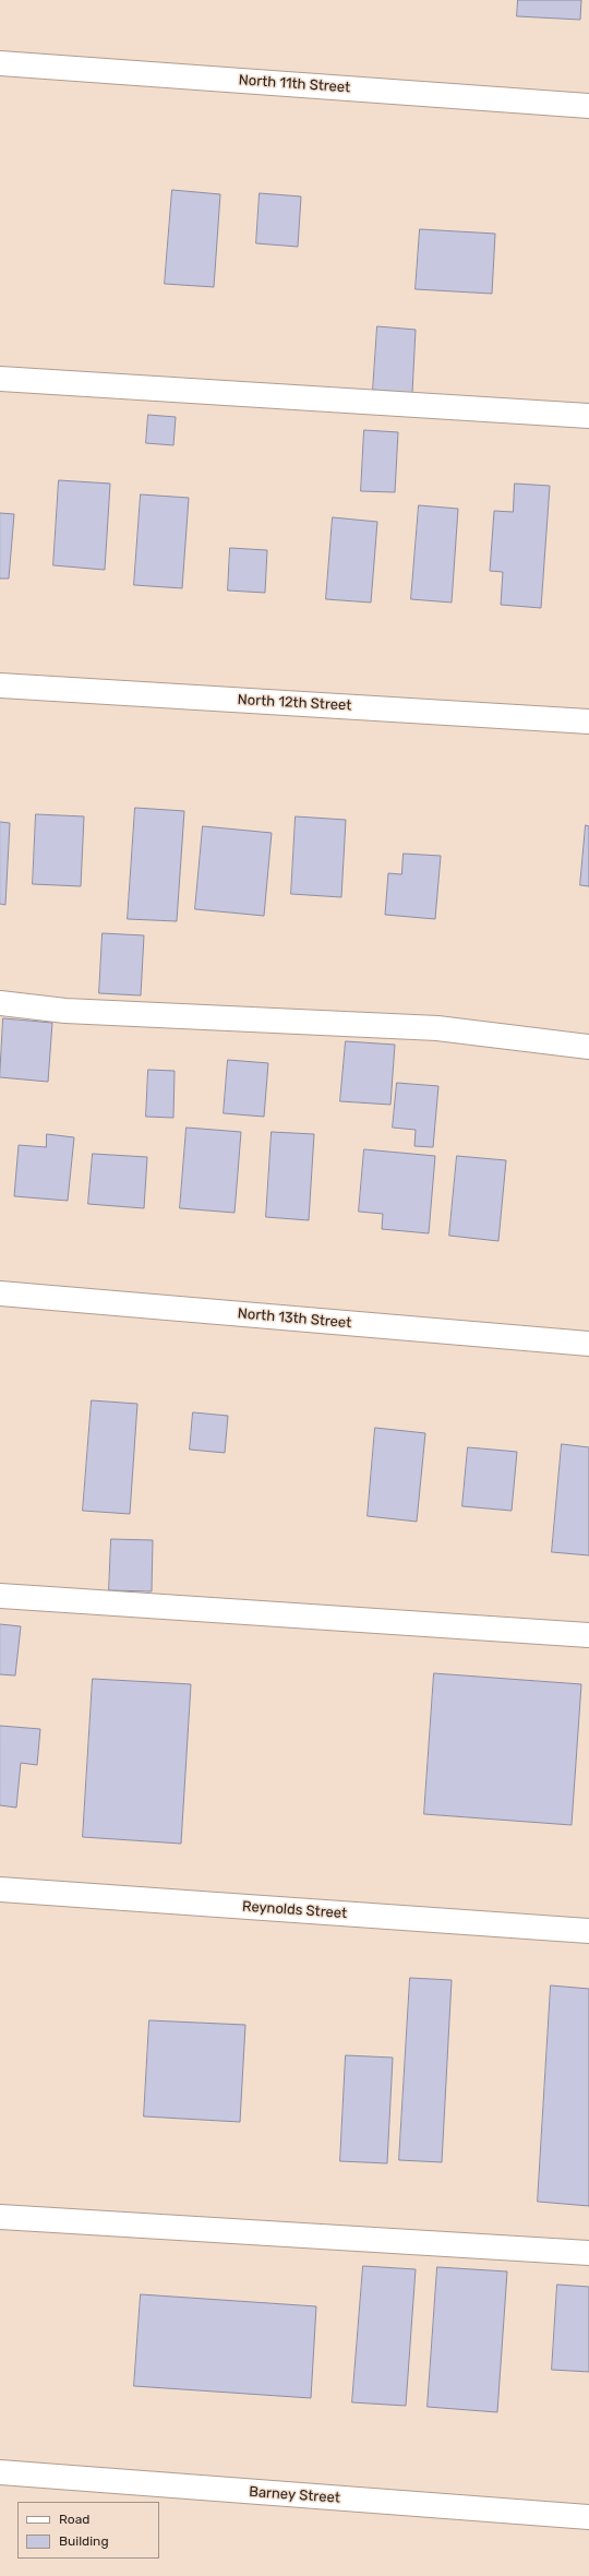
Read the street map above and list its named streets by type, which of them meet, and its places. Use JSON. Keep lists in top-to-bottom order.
{
  "streets": {
    "street": [
      "North 11th Street",
      "North 12th Street",
      "North 13th Street",
      "Reynolds Street",
      "Barney Street"
    ]
  },
  "legend": ["Road", "Building"]
}
